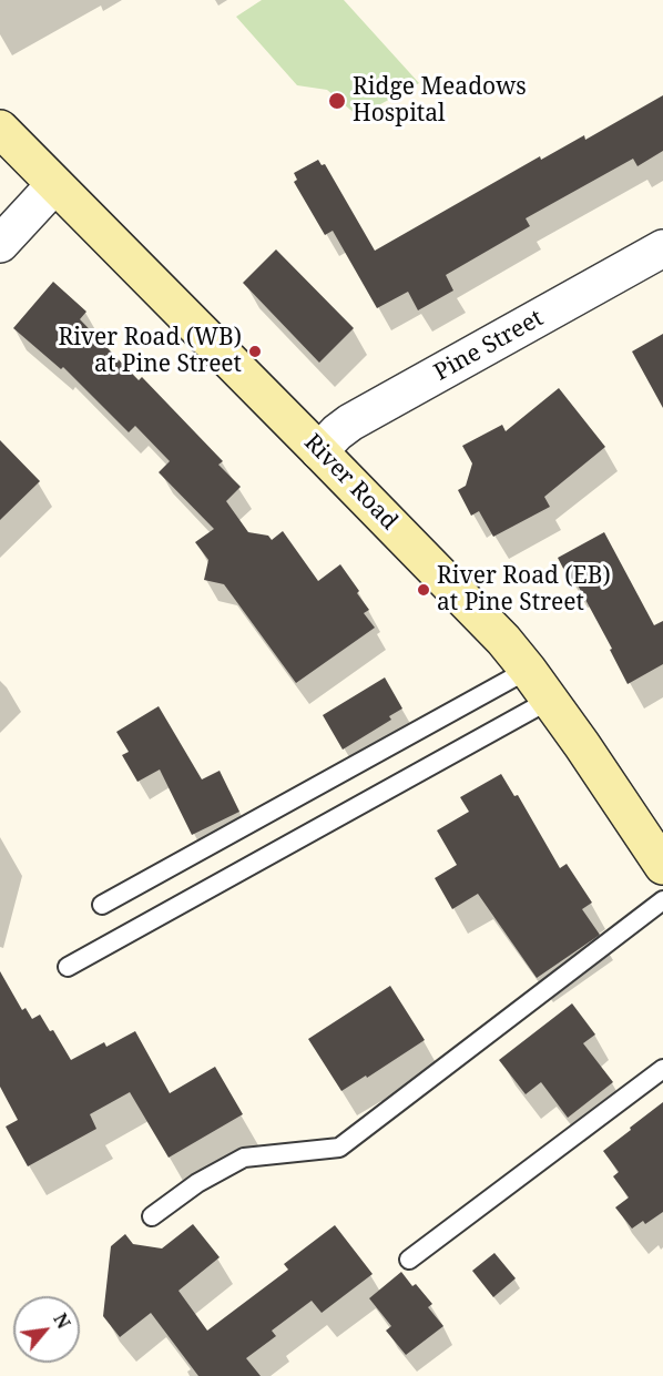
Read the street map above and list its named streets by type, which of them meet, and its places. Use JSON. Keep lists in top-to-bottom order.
{
  "streets": {
    "street": ["Pine Street", "River Road"]
  },
  "crossings": [
    ["Pine Street", "River Road"]
  ],
  "places": ["Ridge Meadows Hospital", "River Road (WB) at Pine Street", "River Road (EB) at Pine Street"],
  "north": "top right"
}
